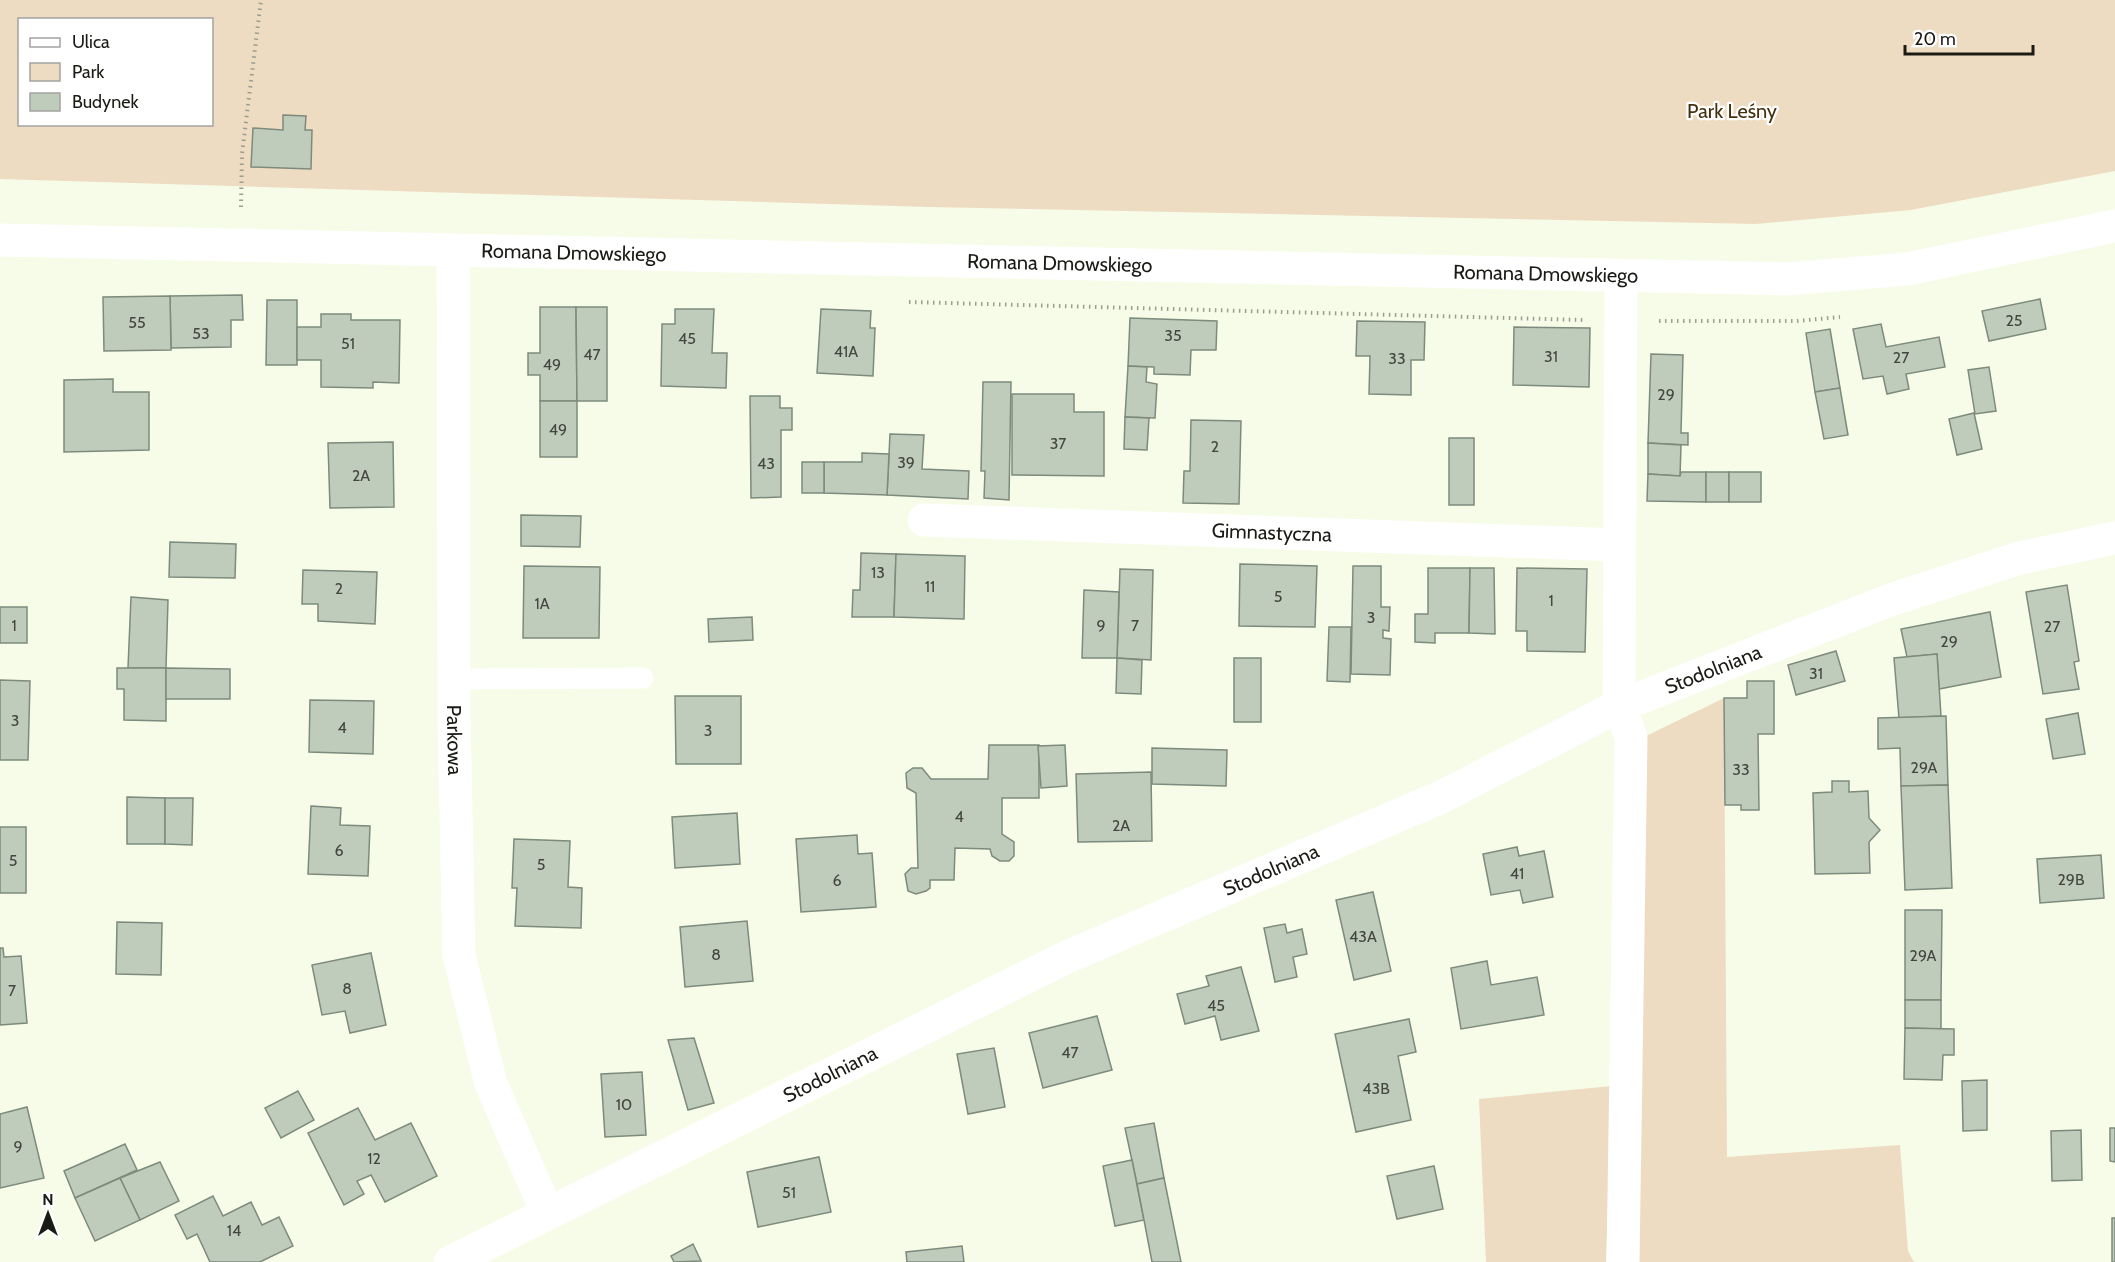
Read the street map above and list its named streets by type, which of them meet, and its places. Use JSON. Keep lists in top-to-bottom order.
{
  "streets": {
    "street": [
      "Romana Dmowskiego",
      "Gimnastyczna",
      "Stodolniana",
      "Parkowa"
    ]
  },
  "crossings": [
    ["Romana Dmowskiego", "Parkowa"],
    ["Stodolniana", "Parkowa"]
  ],
  "parks": ["Park Leśny"],
  "house_numbers": [
    "25",
    "55",
    "53",
    "35",
    "45",
    "51",
    "41A",
    "47",
    "31",
    "27",
    "33",
    "49",
    "29",
    "49",
    "37",
    "2",
    "39",
    "43",
    "2A",
    "13",
    "11",
    "2",
    "5",
    "1",
    "1A",
    "3",
    "1",
    "9",
    "7",
    "27",
    "29",
    "31",
    "3",
    "4",
    "3",
    "29A",
    "33",
    "4",
    "2A",
    "6",
    "5",
    "5",
    "41",
    "29B",
    "6",
    "43A",
    "8",
    "29A",
    "8",
    "7",
    "45",
    "47",
    "43B",
    "10",
    "9",
    "12",
    "51",
    "14"
  ],
  "legend": ["Ulica", "Park", "Budynek"],
  "scale_bar": "20 m",
  "north": "top"
}
